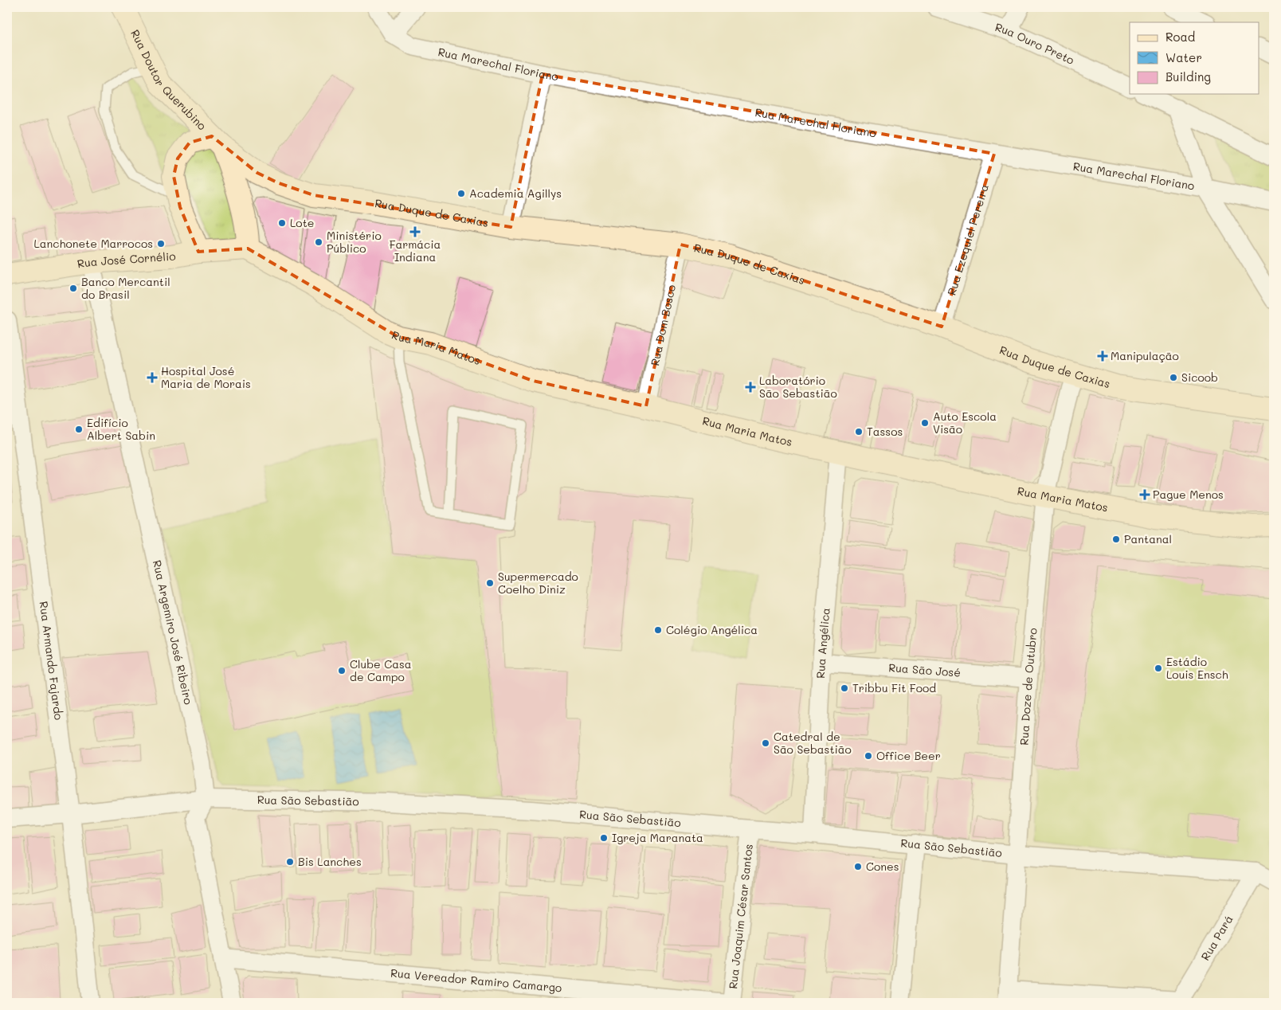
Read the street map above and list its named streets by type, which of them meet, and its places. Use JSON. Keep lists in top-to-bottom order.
{
  "streets": {
    "main road": [
      "Rua Doutor Querubino",
      "Rua Duque de Caxias",
      "Rua José Cornélio",
      "Rua Maria Matos"
    ],
    "street": [
      "Rua Ouro Preto",
      "Rua Marechal Floriano",
      "Rua Ezequiel Pereira",
      "Rua Dom Bosco",
      "Rua Argemiro José Ribeiro",
      "Rua Angélica",
      "Rua Armando Fajardo",
      "Rua São José",
      "Rua Doze de Outubro",
      "Rua São Sebastião",
      "Rua Joaquim César Santos",
      "Rua Pará",
      "Rua Vereador Ramiro Camargo"
    ]
  },
  "crossings": [
    ["Rua Marechal Floriano", "Rua Ezequiel Pereira"],
    ["Rua Doutor Querubino", "Rua Duque de Caxias"],
    ["Rua Duque de Caxias", "Rua Ezequiel Pereira"],
    ["Rua Duque de Caxias", "Rua Dom Bosco"],
    ["Rua Duque de Caxias", "Rua Doze de Outubro"],
    ["Rua José Cornélio", "Rua Maria Matos"],
    ["Rua José Cornélio", "Rua Argemiro José Ribeiro"],
    ["Rua Dom Bosco", "Rua Maria Matos"],
    ["Rua Maria Matos", "Rua Angélica"],
    ["Rua Maria Matos", "Rua Doze de Outubro"],
    ["Rua Argemiro José Ribeiro", "Rua São Sebastião"],
    ["Rua Angélica", "Rua São José"],
    ["Rua Angélica", "Rua São Sebastião"],
    ["Rua Armando Fajardo", "Rua São Sebastião"],
    ["Rua São José", "Rua Doze de Outubro"],
    ["Rua Doze de Outubro", "Rua São Sebastião"],
    ["Rua São Sebastião", "Rua Joaquim César Santos"],
    ["Rua São Sebastião", "Rua Pará"],
    ["Rua Joaquim César Santos", "Rua Vereador Ramiro Camargo"]
  ],
  "places": {
    "other": [
      "Academia Agillys",
      "Lote",
      "Ministério Público",
      "Lanchonete Marrocos",
      "Banco Mercantil do Brasil",
      "Sicoob",
      "Auto Escola Visão",
      "Edifício Albert Sabin",
      "Tassos",
      "Pantanal",
      "Supermercado Coelho Diniz",
      "Colégio Angélica",
      "Estádio Louis Ensch",
      "Clube Casa de Campo",
      "Tribbu Fit Food",
      "Catedral de São Sebastião",
      "Office Beer",
      "Igreja Maranata",
      "Bis Lanches",
      "Cones"
    ],
    "health": [
      "Farmácia Indiana",
      "Manipulação",
      "Hospital José Maria de Morais",
      "Laboratório São Sebastião",
      "Pague Menos"
    ]
  },
  "legend": ["Road", "Water", "Building"]
}
